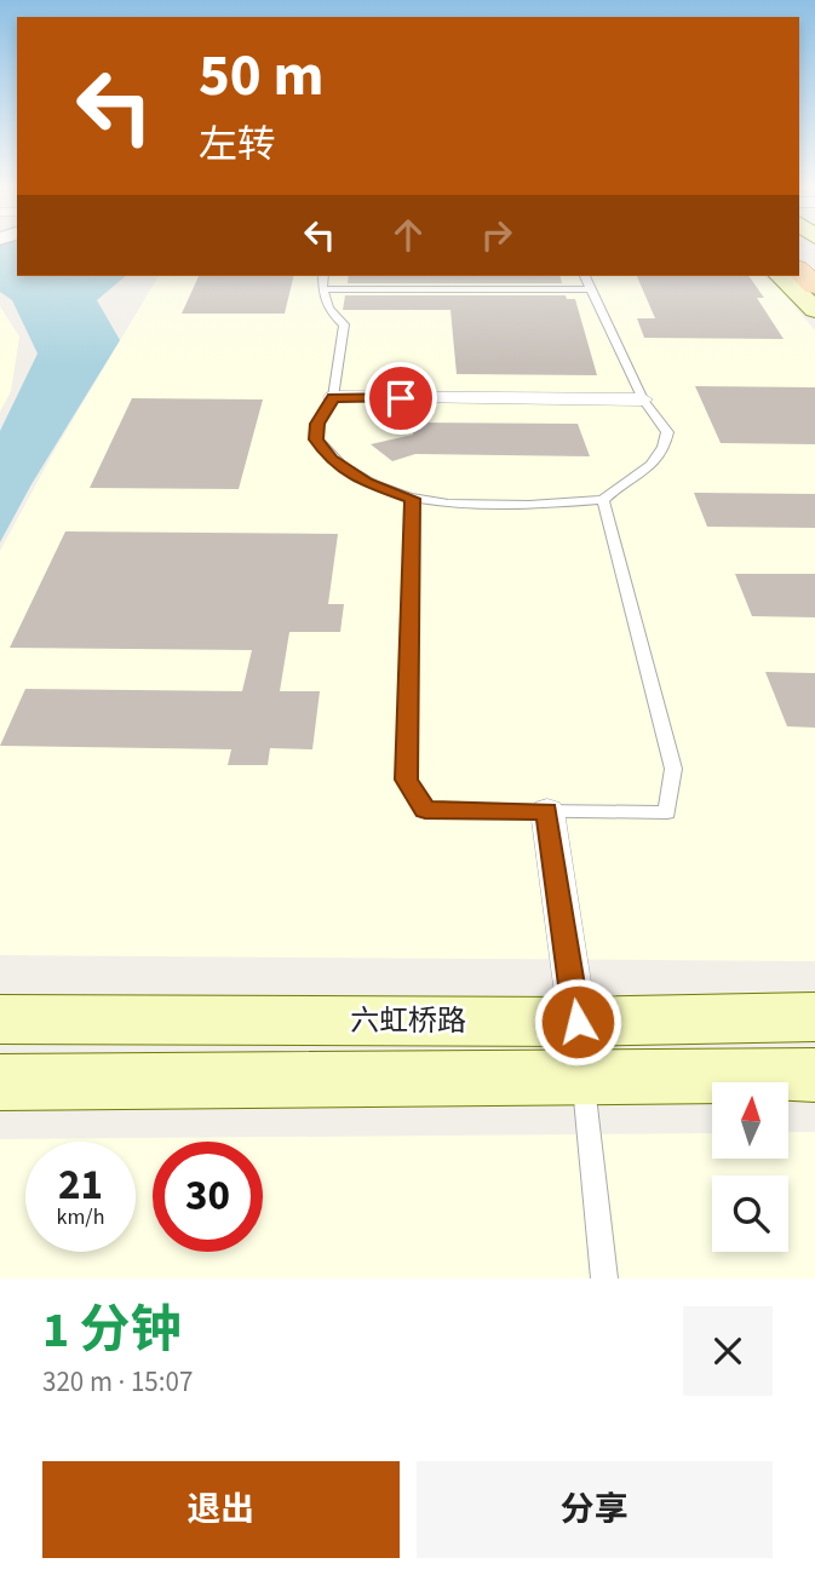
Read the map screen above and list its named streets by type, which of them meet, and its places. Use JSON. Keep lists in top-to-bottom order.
{
  "streets": {
    "main road": ["六虹桥路"]
  },
  "north": "top",
  "page": {
    "turn": ["50 m", "左转"],
    "speed": "21 km/h",
    "limit": "30",
    "heading": ["1 分钟", "320 m · 15:07"],
    "buttons": ["退出", "分享"]
  }
}
